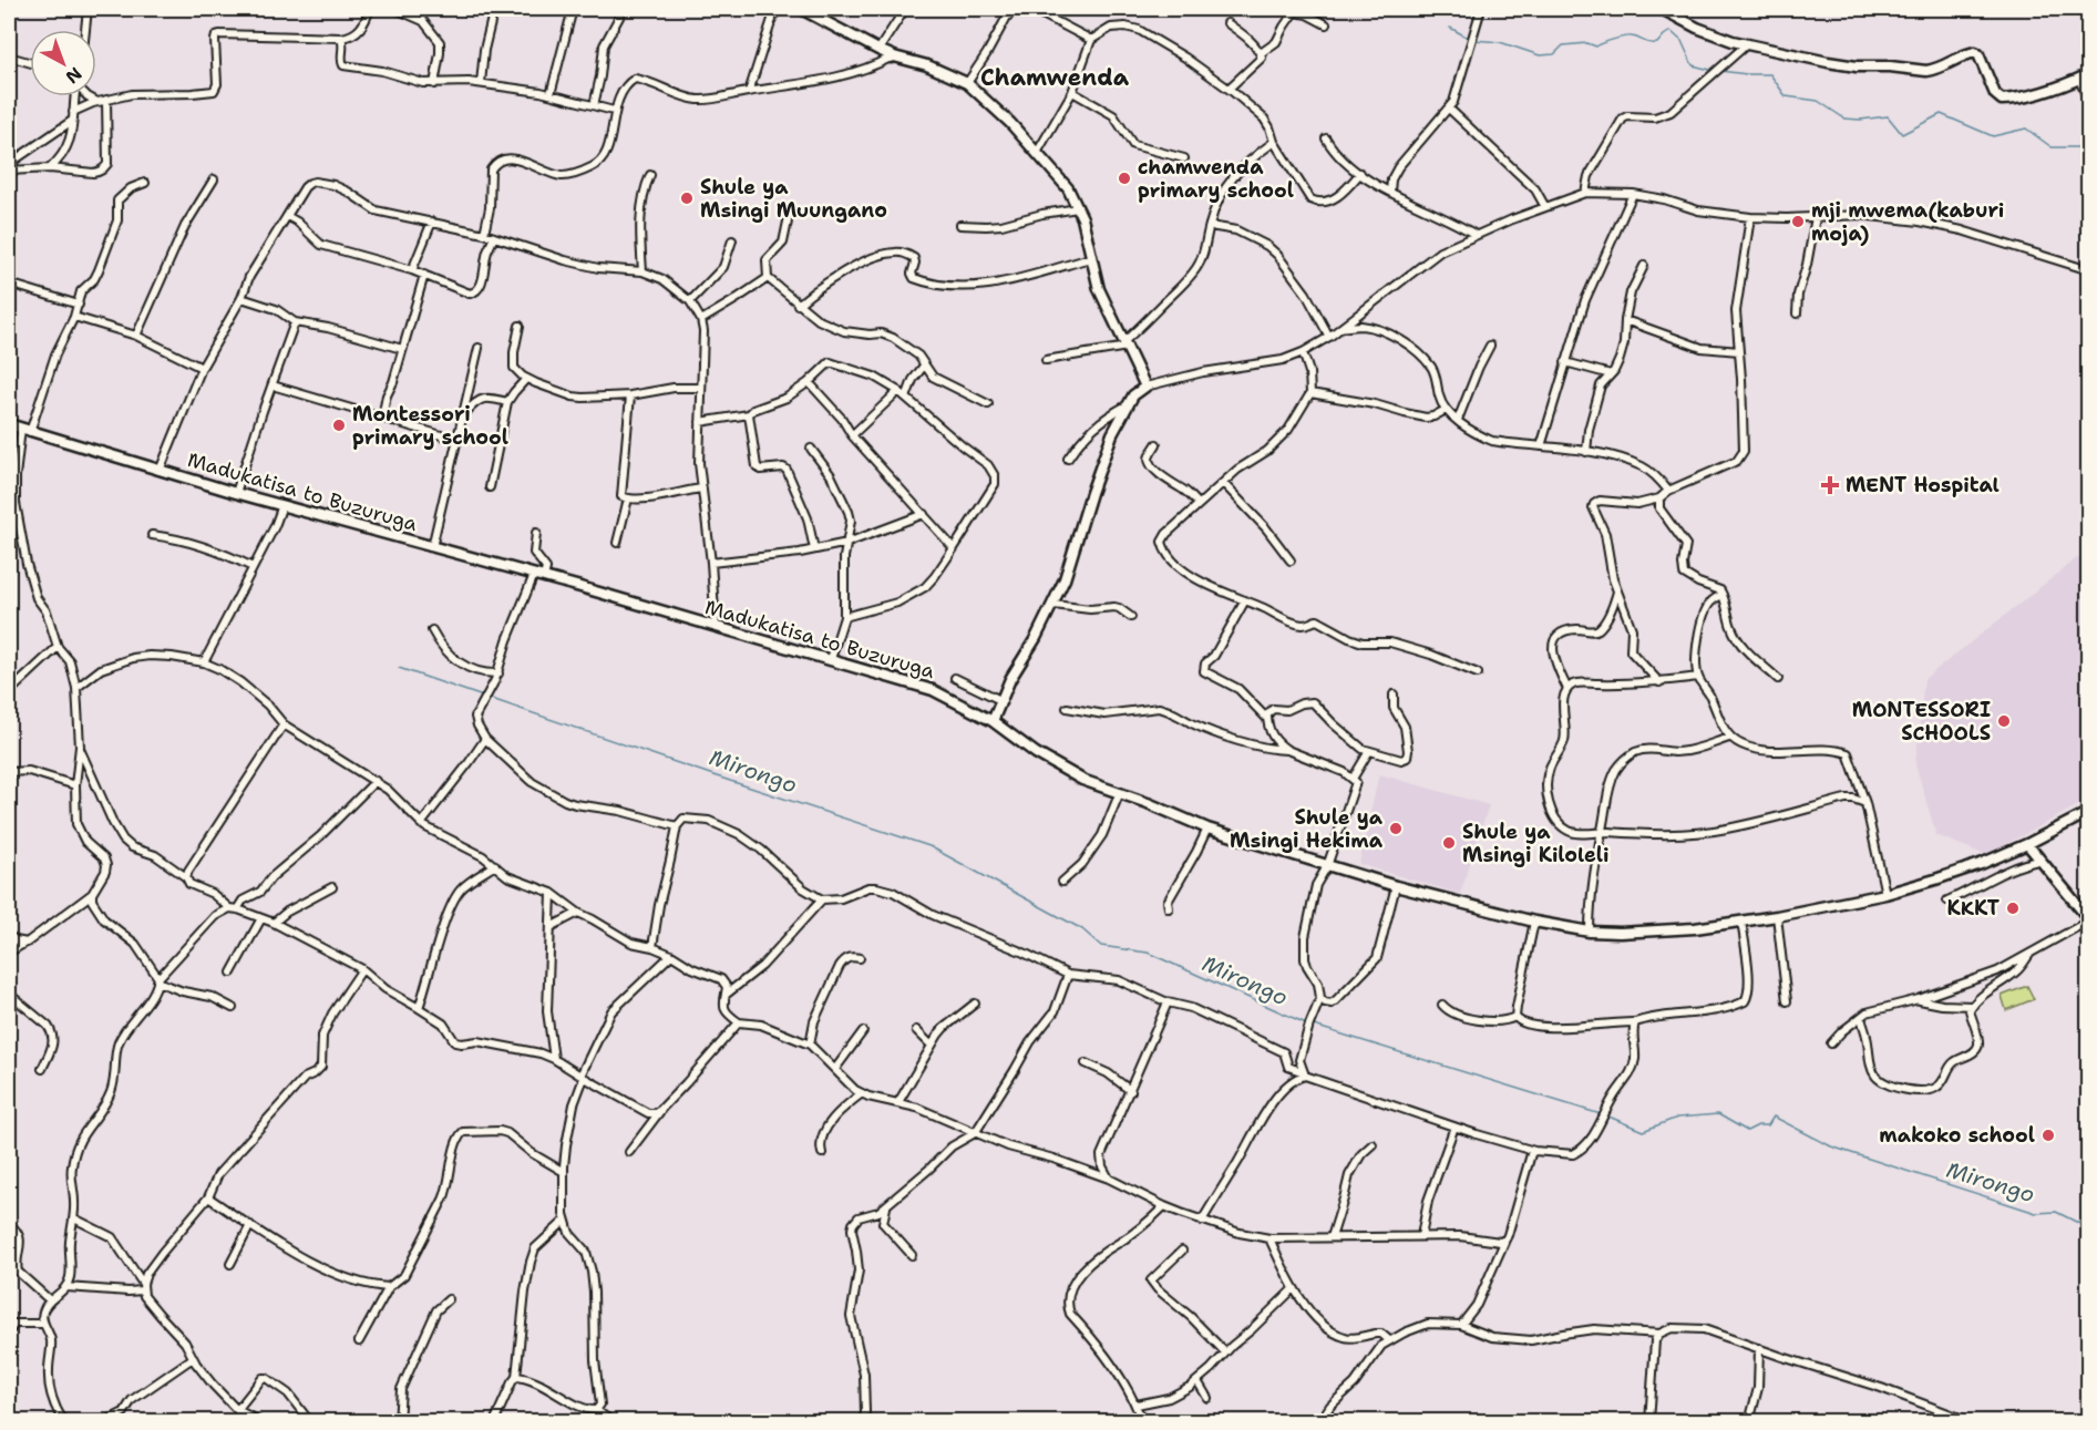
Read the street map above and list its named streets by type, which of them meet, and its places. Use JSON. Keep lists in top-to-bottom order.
{
  "streets": {
    "main road": ["Madukatisa to Buzuruga"]
  },
  "districts": ["Chamwenda"],
  "water": ["Mirongo"],
  "places": {
    "other": [
      "chamwenda primary school",
      "Shule ya Msingi Muungano",
      "mji mwema(kaburi moja)",
      "Montessori primary school",
      "MONTESSORI SCHOOLS",
      "Shule ya Msingi Hekima",
      "Shule ya Msingi Kiloleli",
      "KKKT",
      "makoko school"
    ],
    "health": ["MENT Hospital"]
  },
  "north": "bottom right"
}
